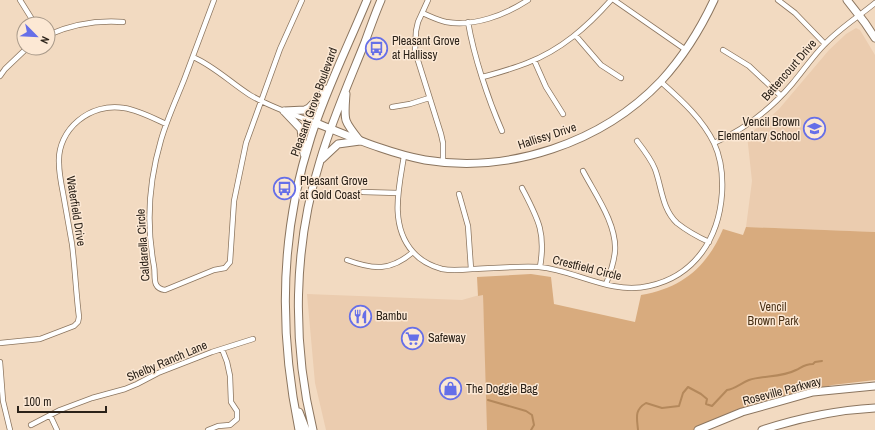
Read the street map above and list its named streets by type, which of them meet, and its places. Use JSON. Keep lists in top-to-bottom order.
{
  "streets": {
    "main road": ["Pleasant Grove Boulevard", "Hallissy Drive", "Roseville Parkway"],
    "street": [
      "Bettencourt Drive",
      "Waterfield Drive",
      "Caldarella Circle",
      "Crestfield Circle",
      "Shelby Ranch Lane"
    ]
  },
  "crossings": [
    ["Bettencourt Drive", "Crestfield Circle"],
    ["Pleasant Grove Boulevard", "Hallissy Drive"],
    ["Hallissy Drive", "Crestfield Circle"],
    ["Waterfield Drive", "Caldarella Circle"]
  ],
  "parks": ["Vencil Brown Park"],
  "places": {
    "bus stop": ["Pleasant Grove at Hallissy", "Pleasant Grove at Gold Coast"],
    "school or university": ["Vencil Brown Elementary School"],
    "restaurant": ["Bambu"],
    "supermarket": ["Safeway"],
    "shop": ["The Doggie Bag"]
  },
  "scale_bar": "100 m",
  "north": "bottom right"
}
